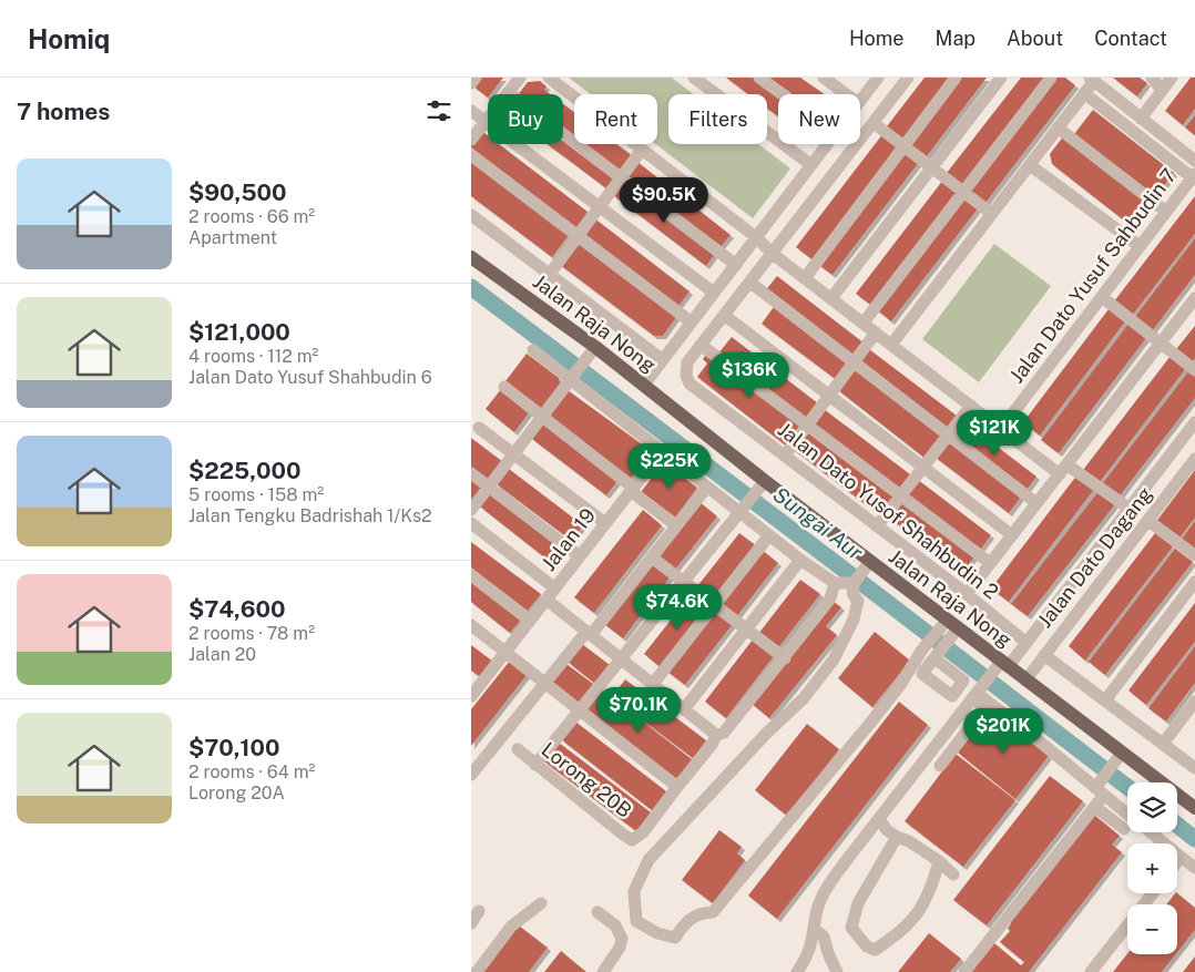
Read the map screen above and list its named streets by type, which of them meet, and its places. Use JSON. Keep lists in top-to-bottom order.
{
  "streets": {
    "main road": ["Jalan Raja Nong"],
    "street": [
      "Jalan Dato Yusuf Sahbudin 7",
      "Jalan Dato Yusof Shahbudin 2",
      "Jalan 19",
      "Jalan Dato Dagang",
      "Lorong 20B"
    ]
  },
  "crossings": [
    ["Jalan Raja Nong", "Jalan Dato Dagang"]
  ],
  "water": ["Sungai Aur"],
  "page": {
    "header": "Homiq",
    "nav": [
      "Home",
      "Map",
      "About",
      "Contact"
    ],
    "heading": "7 homes",
    "chip": [
      "Buy",
      "Rent",
      "Filters",
      "New"
    ],
    "list": [
      {
        "name": "$90,500",
        "note": "2 rooms · 66 m² · Apartment"
      },
      {
        "name": "$121,000",
        "note": "4 rooms · 112 m² · Jalan Dato Yusuf Shahbudin 6"
      },
      {
        "name": "$225,000",
        "note": "5 rooms · 158 m² · Jalan Tengku Badrishah 1/Ks2"
      },
      {
        "name": "$74,600",
        "note": "2 rooms · 78 m² · Jalan 20"
      },
      {
        "name": "$70,100",
        "note": "2 rooms · 64 m² · Lorong 20A"
      }
    ],
    "price": [
      "$90.5K",
      "$136K",
      "$121K",
      "$225K",
      "$74.6K",
      "$70.1K",
      "$201K"
    ],
    "map_buttons": ["+", "−"]
  }
}
